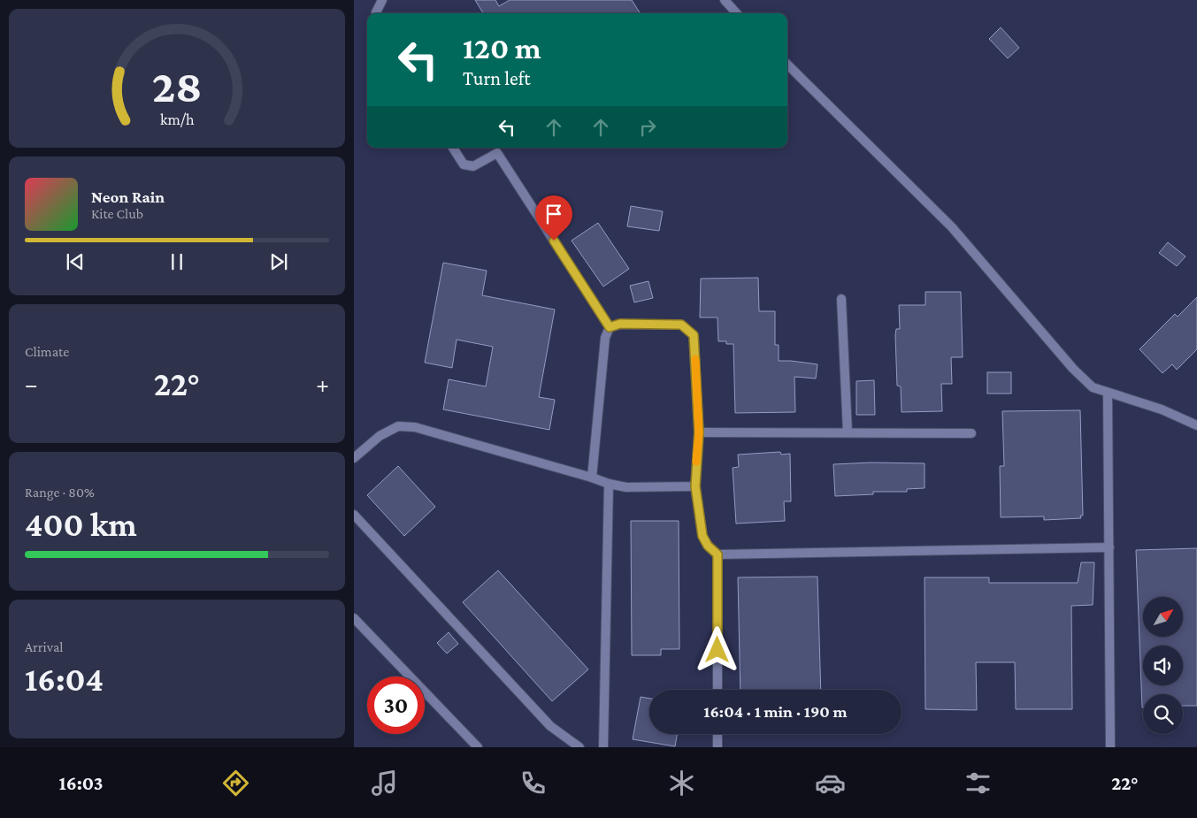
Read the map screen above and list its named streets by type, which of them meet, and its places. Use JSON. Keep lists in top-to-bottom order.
{
  "north": "top right",
  "page": {
    "turn": ["120 m", "Turn left"],
    "song": ["Neon Rain", "Kite Club"],
    "tile": [
      "Climate",
      ["Range · 80%", "400 km"],
      ["Arrival", "16:04"]
    ],
    "heat": ["−", "22°", "+"],
    "limit": "30",
    "trip": "16:04 · 1 min · 190 m",
    "tabs": ["16:03", "22°"],
    "gauge": ["28", "km/h"]
  }
}
